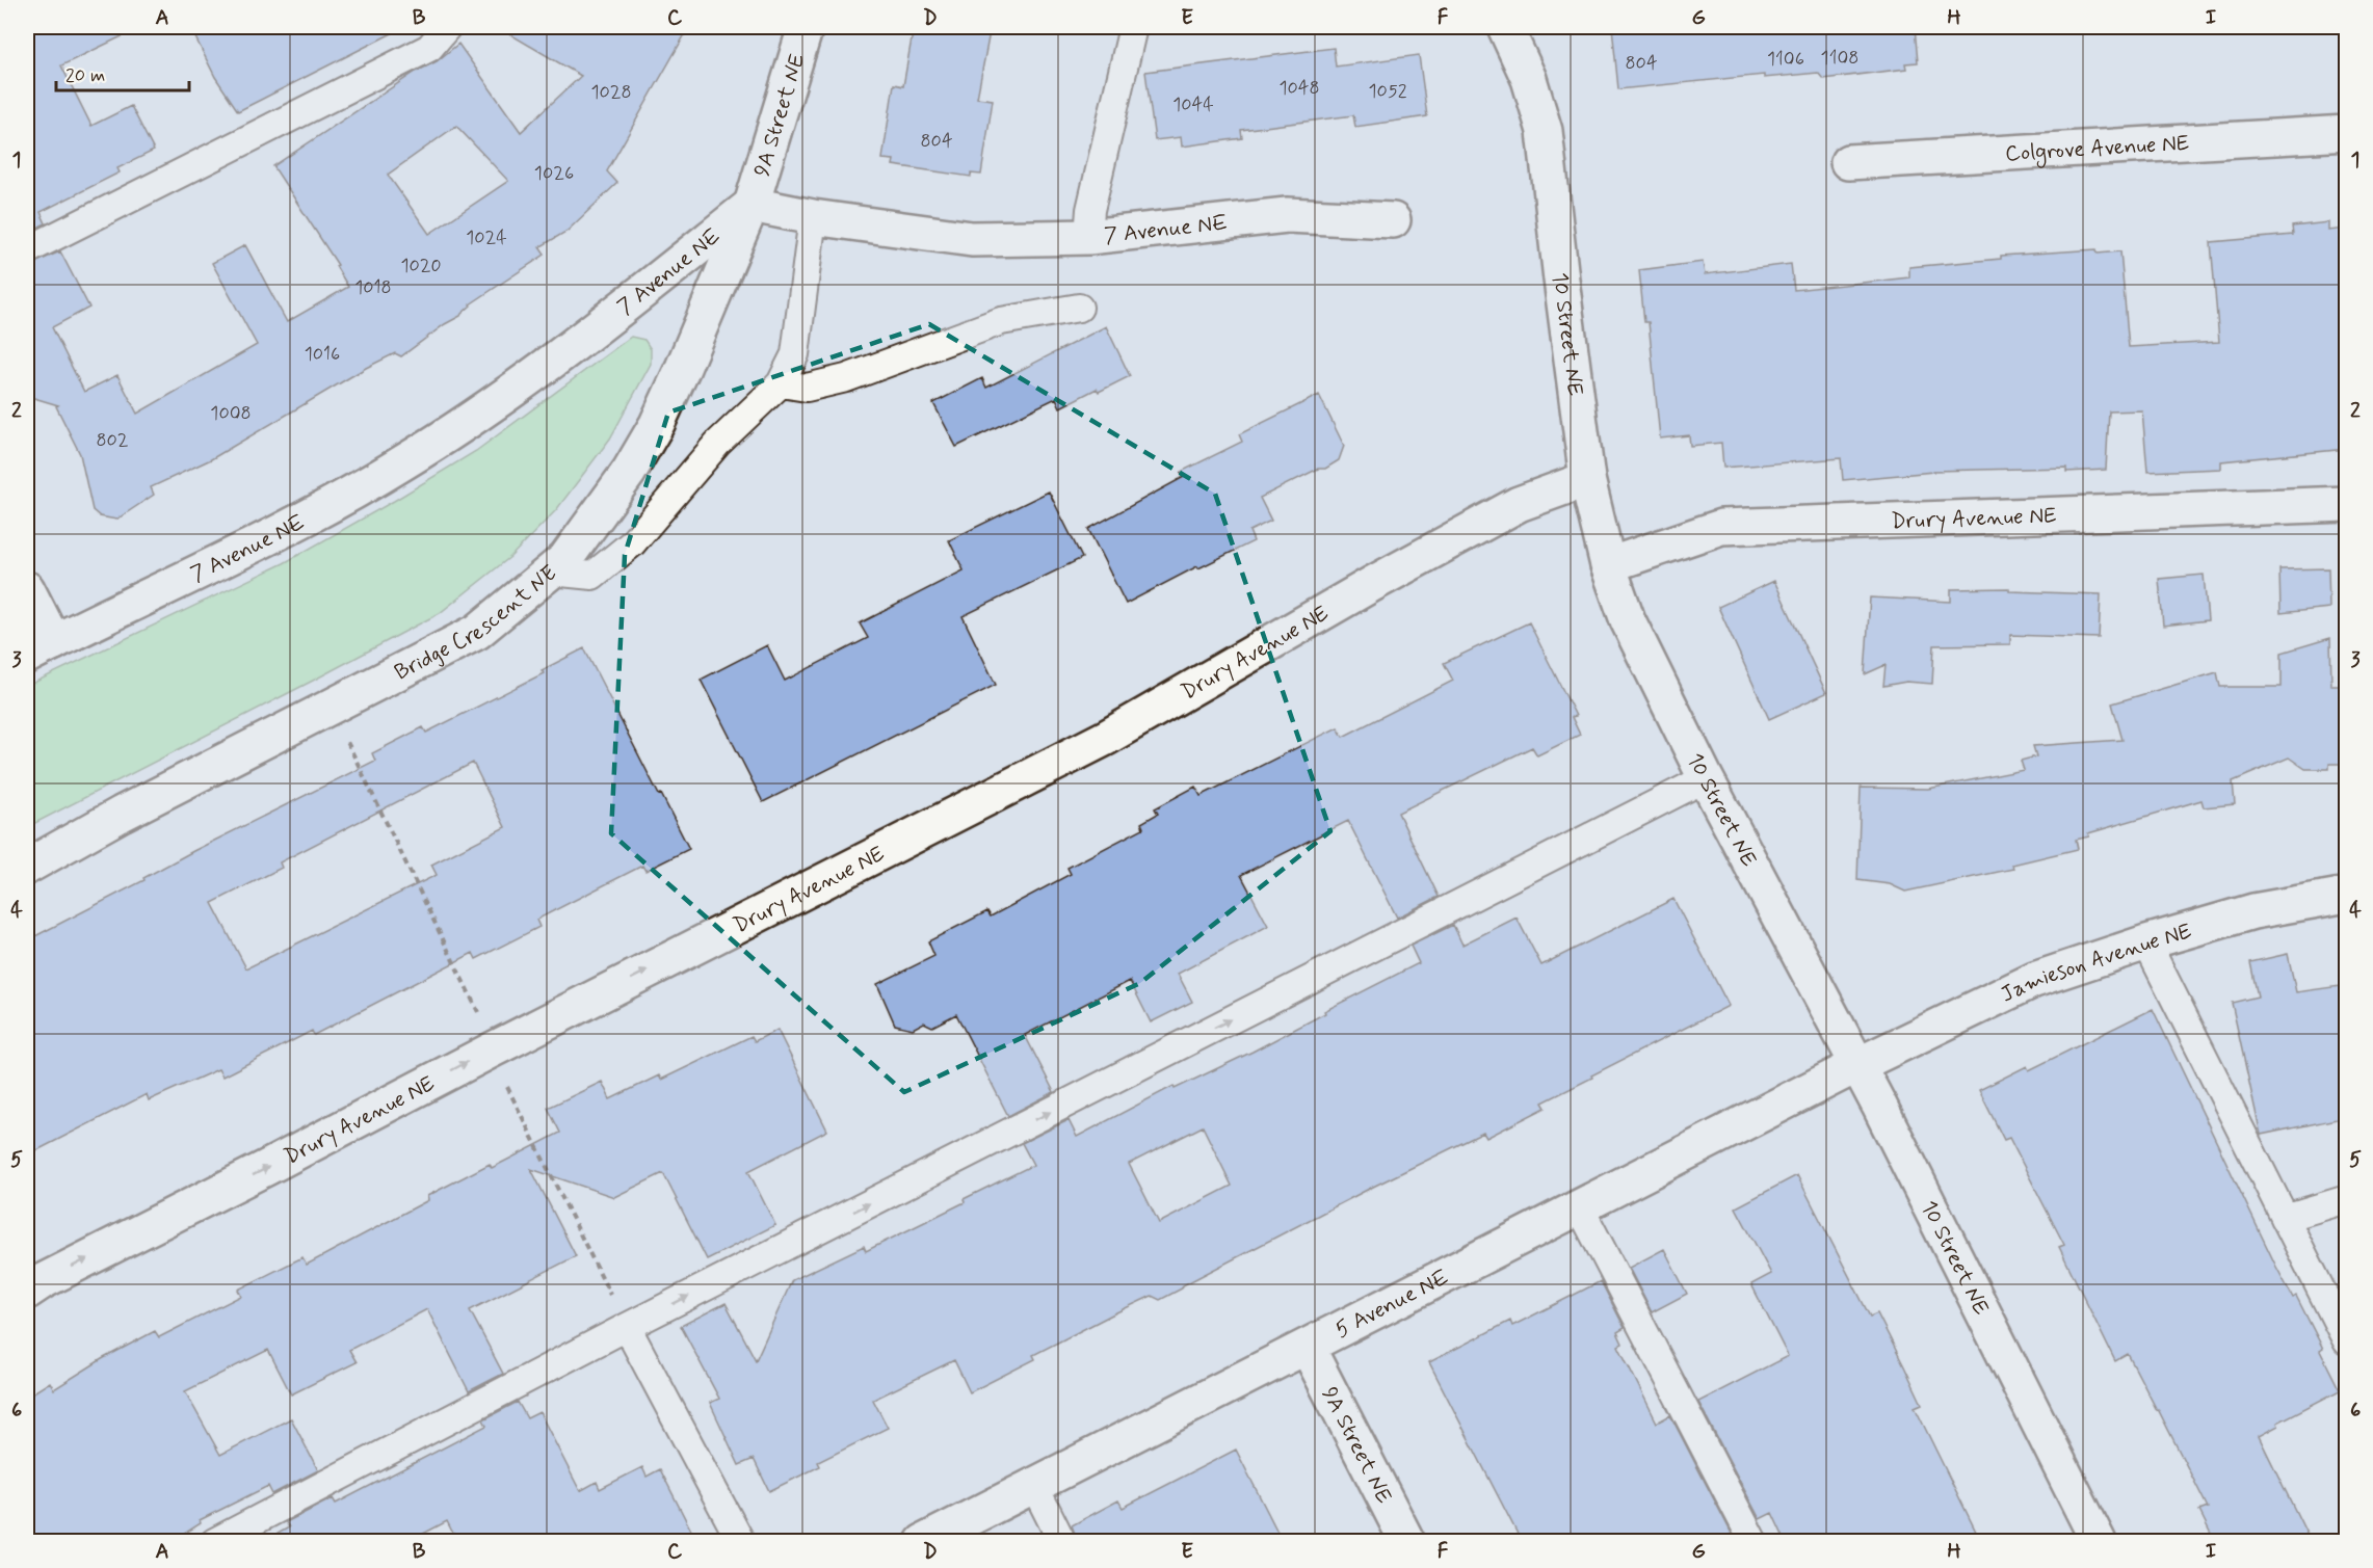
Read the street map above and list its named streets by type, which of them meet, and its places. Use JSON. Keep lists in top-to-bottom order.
{
  "streets": {
    "street": [
      "9A Street NE",
      "Colgrove Avenue NE",
      "7 Avenue NE",
      "10 Street NE",
      "Drury Avenue NE",
      "Bridge Crescent NE",
      "Jamieson Avenue NE",
      "5 Avenue NE"
    ]
  },
  "crossings": [
    ["9A Street NE", "7 Avenue NE"],
    ["9A Street NE", "Bridge Crescent NE"],
    ["9A Street NE", "5 Avenue NE"],
    ["7 Avenue NE", "Bridge Crescent NE"],
    ["10 Street NE", "Drury Avenue NE"],
    ["10 Street NE", "Jamieson Avenue NE"],
    ["10 Street NE", "5 Avenue NE"],
    ["Jamieson Avenue NE", "5 Avenue NE"]
  ],
  "one_way": ["Drury Avenue NE"],
  "house_numbers": [
    "1108",
    "1106",
    "804",
    "1048",
    "1052",
    "1028",
    "1044",
    "804",
    "1026",
    "1024",
    "1020",
    "1018",
    "1016",
    "1008",
    "802"
  ],
  "scale_bar": "20 m",
  "grid": {
    "columns": [
      "A",
      "B",
      "C",
      "D",
      "E",
      "F",
      "G",
      "H",
      "I"
    ],
    "rows": [
      "1",
      "2",
      "3",
      "4",
      "5",
      "6"
    ]
  }
}
